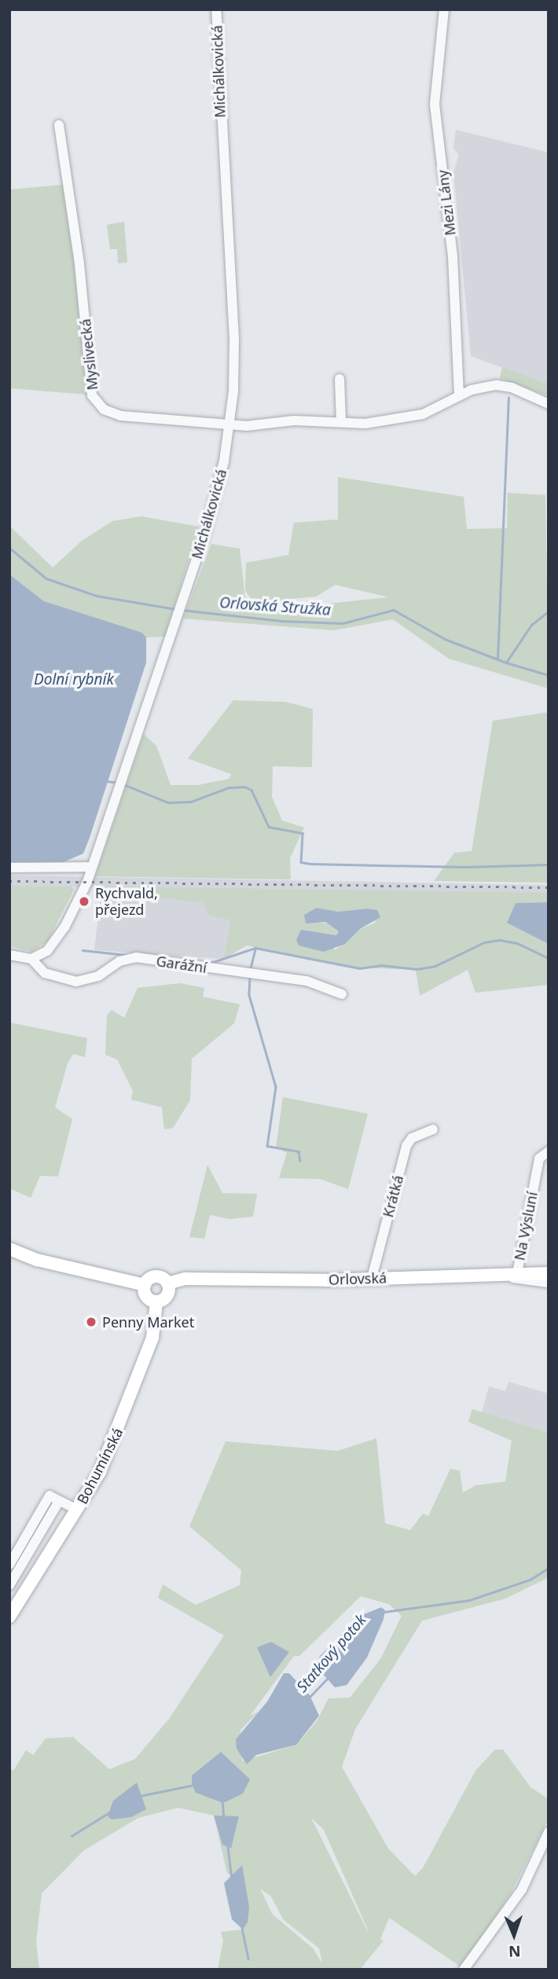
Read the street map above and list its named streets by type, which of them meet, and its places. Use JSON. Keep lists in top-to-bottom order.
{
  "streets": {
    "main road": ["Orlovská", "Bohumínská"],
    "street": [
      "Michálkovická",
      "Mezi Lány",
      "Myslivecká",
      "Garážní",
      "Krátká",
      "Na Výsluní"
    ]
  },
  "crossings": [
    ["Michálkovická", "Myslivecká"],
    ["Michálkovická", "Garážní"],
    ["Mezi Lány", "Myslivecká"],
    ["Krátká", "Orlovská"],
    ["Na Výsluní", "Orlovská"],
    ["Orlovská", "Bohumínská"]
  ],
  "water": ["Orlovská Stružka", "Dolní rybník", "Statkový potok"],
  "places": ["Rychvald, přejezd", "Penny Market"],
  "north": "bottom"
}
